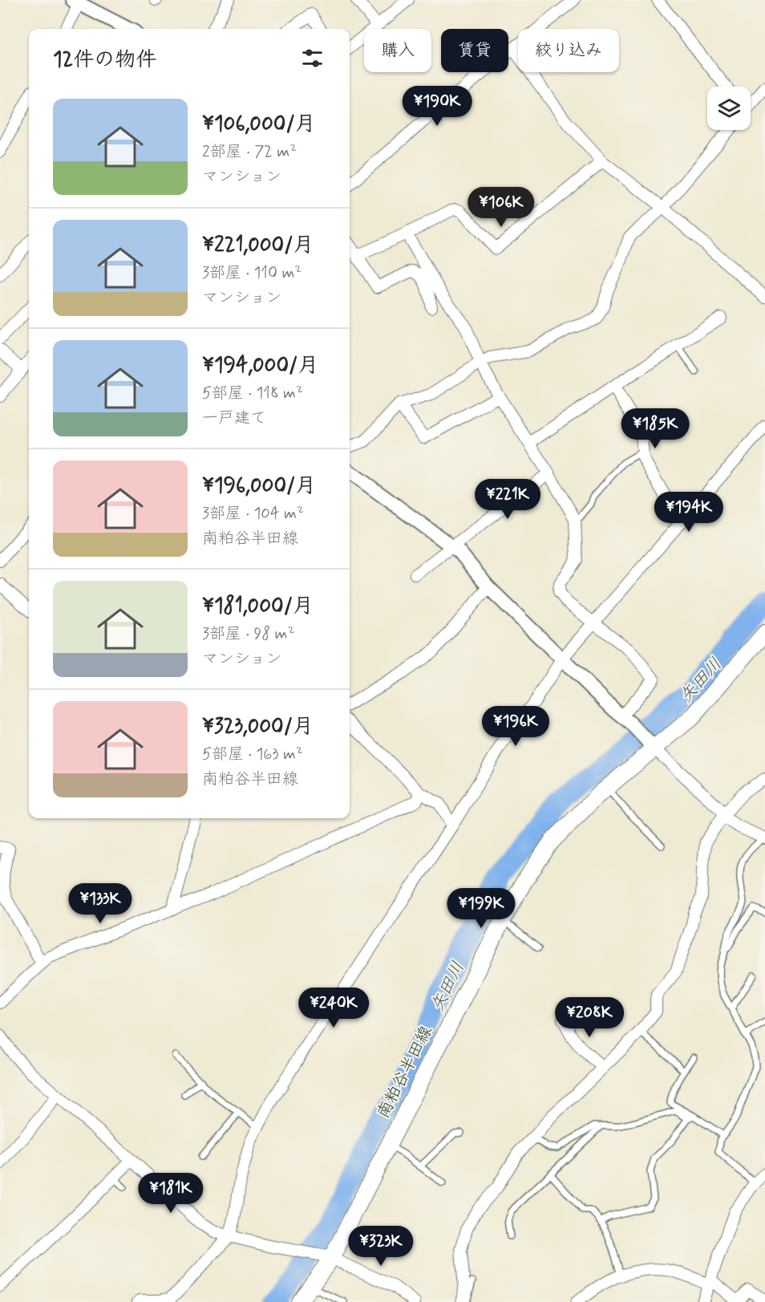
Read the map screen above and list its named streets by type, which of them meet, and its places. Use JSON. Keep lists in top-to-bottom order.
{
  "streets": {
    "main road": ["南粕谷半田線"]
  },
  "water": ["矢田川"],
  "page": {
    "chip": ["購入", "賃貸", "絞り込み"],
    "heading": "12件の物件",
    "price": [
      "¥190K",
      "¥106K",
      "¥185K",
      "¥221K",
      "¥194K",
      "¥196K",
      "¥133K",
      "¥199K",
      "¥240K",
      "¥208K",
      "¥181K",
      "¥323K"
    ],
    "list": [
      {
        "name": "¥106,000/月",
        "note": "2部屋 · 72 m² · マンション"
      },
      {
        "name": "¥221,000/月",
        "note": "3部屋 · 110 m² · マンション"
      },
      {
        "name": "¥194,000/月",
        "note": "5部屋 · 118 m² · 一戸建て"
      },
      {
        "name": "¥196,000/月",
        "note": "3部屋 · 104 m² · 南粕谷半田線"
      },
      {
        "name": "¥181,000/月",
        "note": "3部屋 · 98 m² · マンション"
      },
      {
        "name": "¥323,000/月",
        "note": "5部屋 · 163 m² · 南粕谷半田線"
      }
    ]
  }
}
